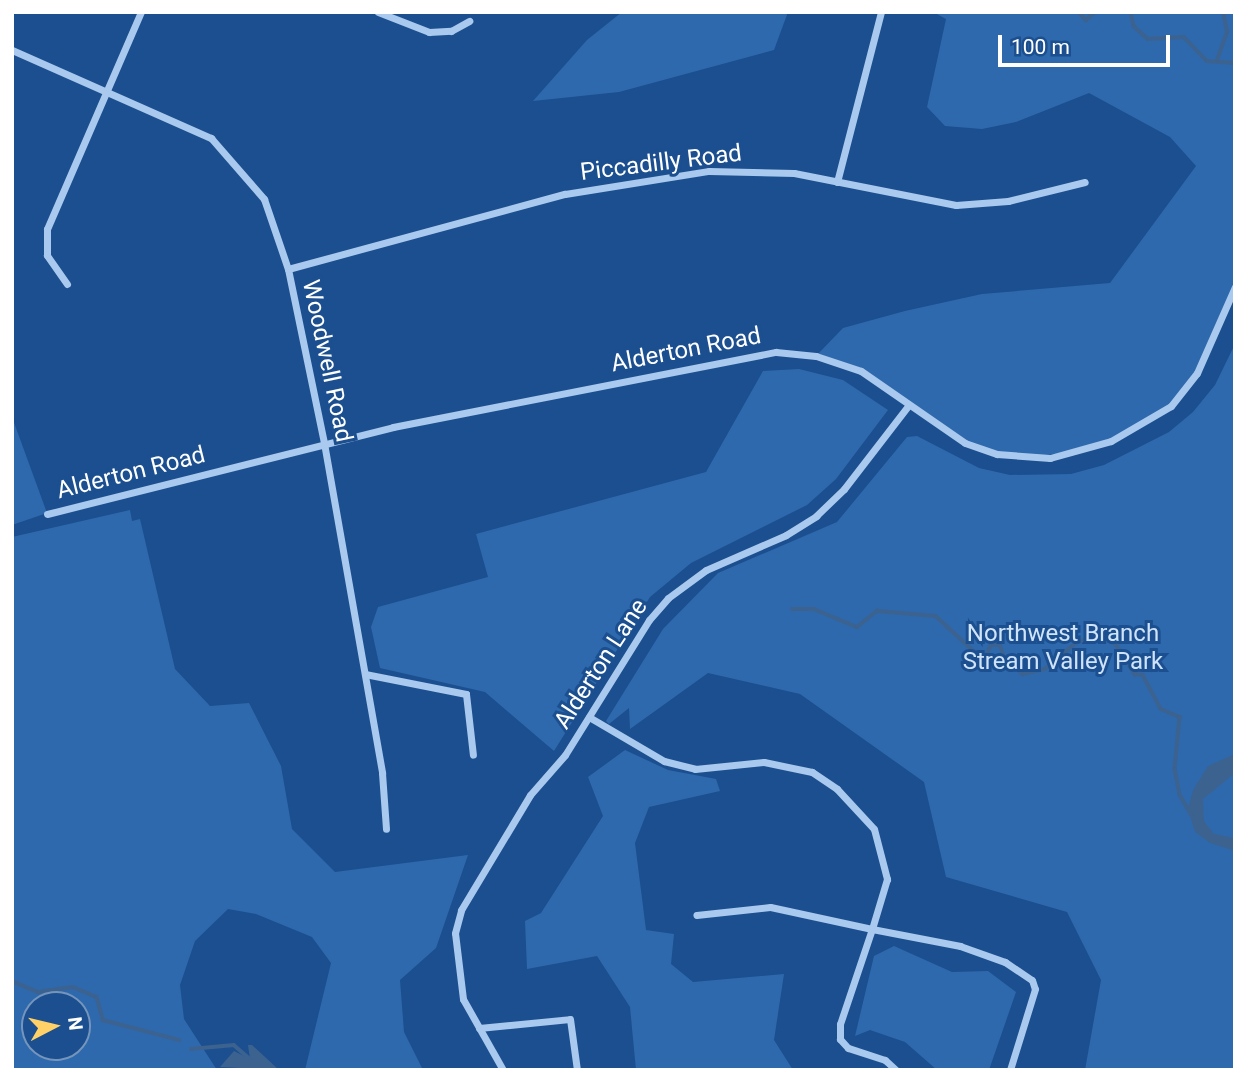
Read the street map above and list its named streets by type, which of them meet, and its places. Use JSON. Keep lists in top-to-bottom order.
{
  "streets": {
    "street": [
      "Piccadilly Road",
      "Alderton Road",
      "Woodwell Road",
      "Alderton Lane"
    ]
  },
  "crossings": [
    ["Piccadilly Road", "Woodwell Road"],
    ["Alderton Road", "Woodwell Road"],
    ["Alderton Road", "Alderton Lane"]
  ],
  "parks": ["Northwest Branch Stream Valley Park"],
  "scale_bar": "100 m",
  "north": "right"
}
